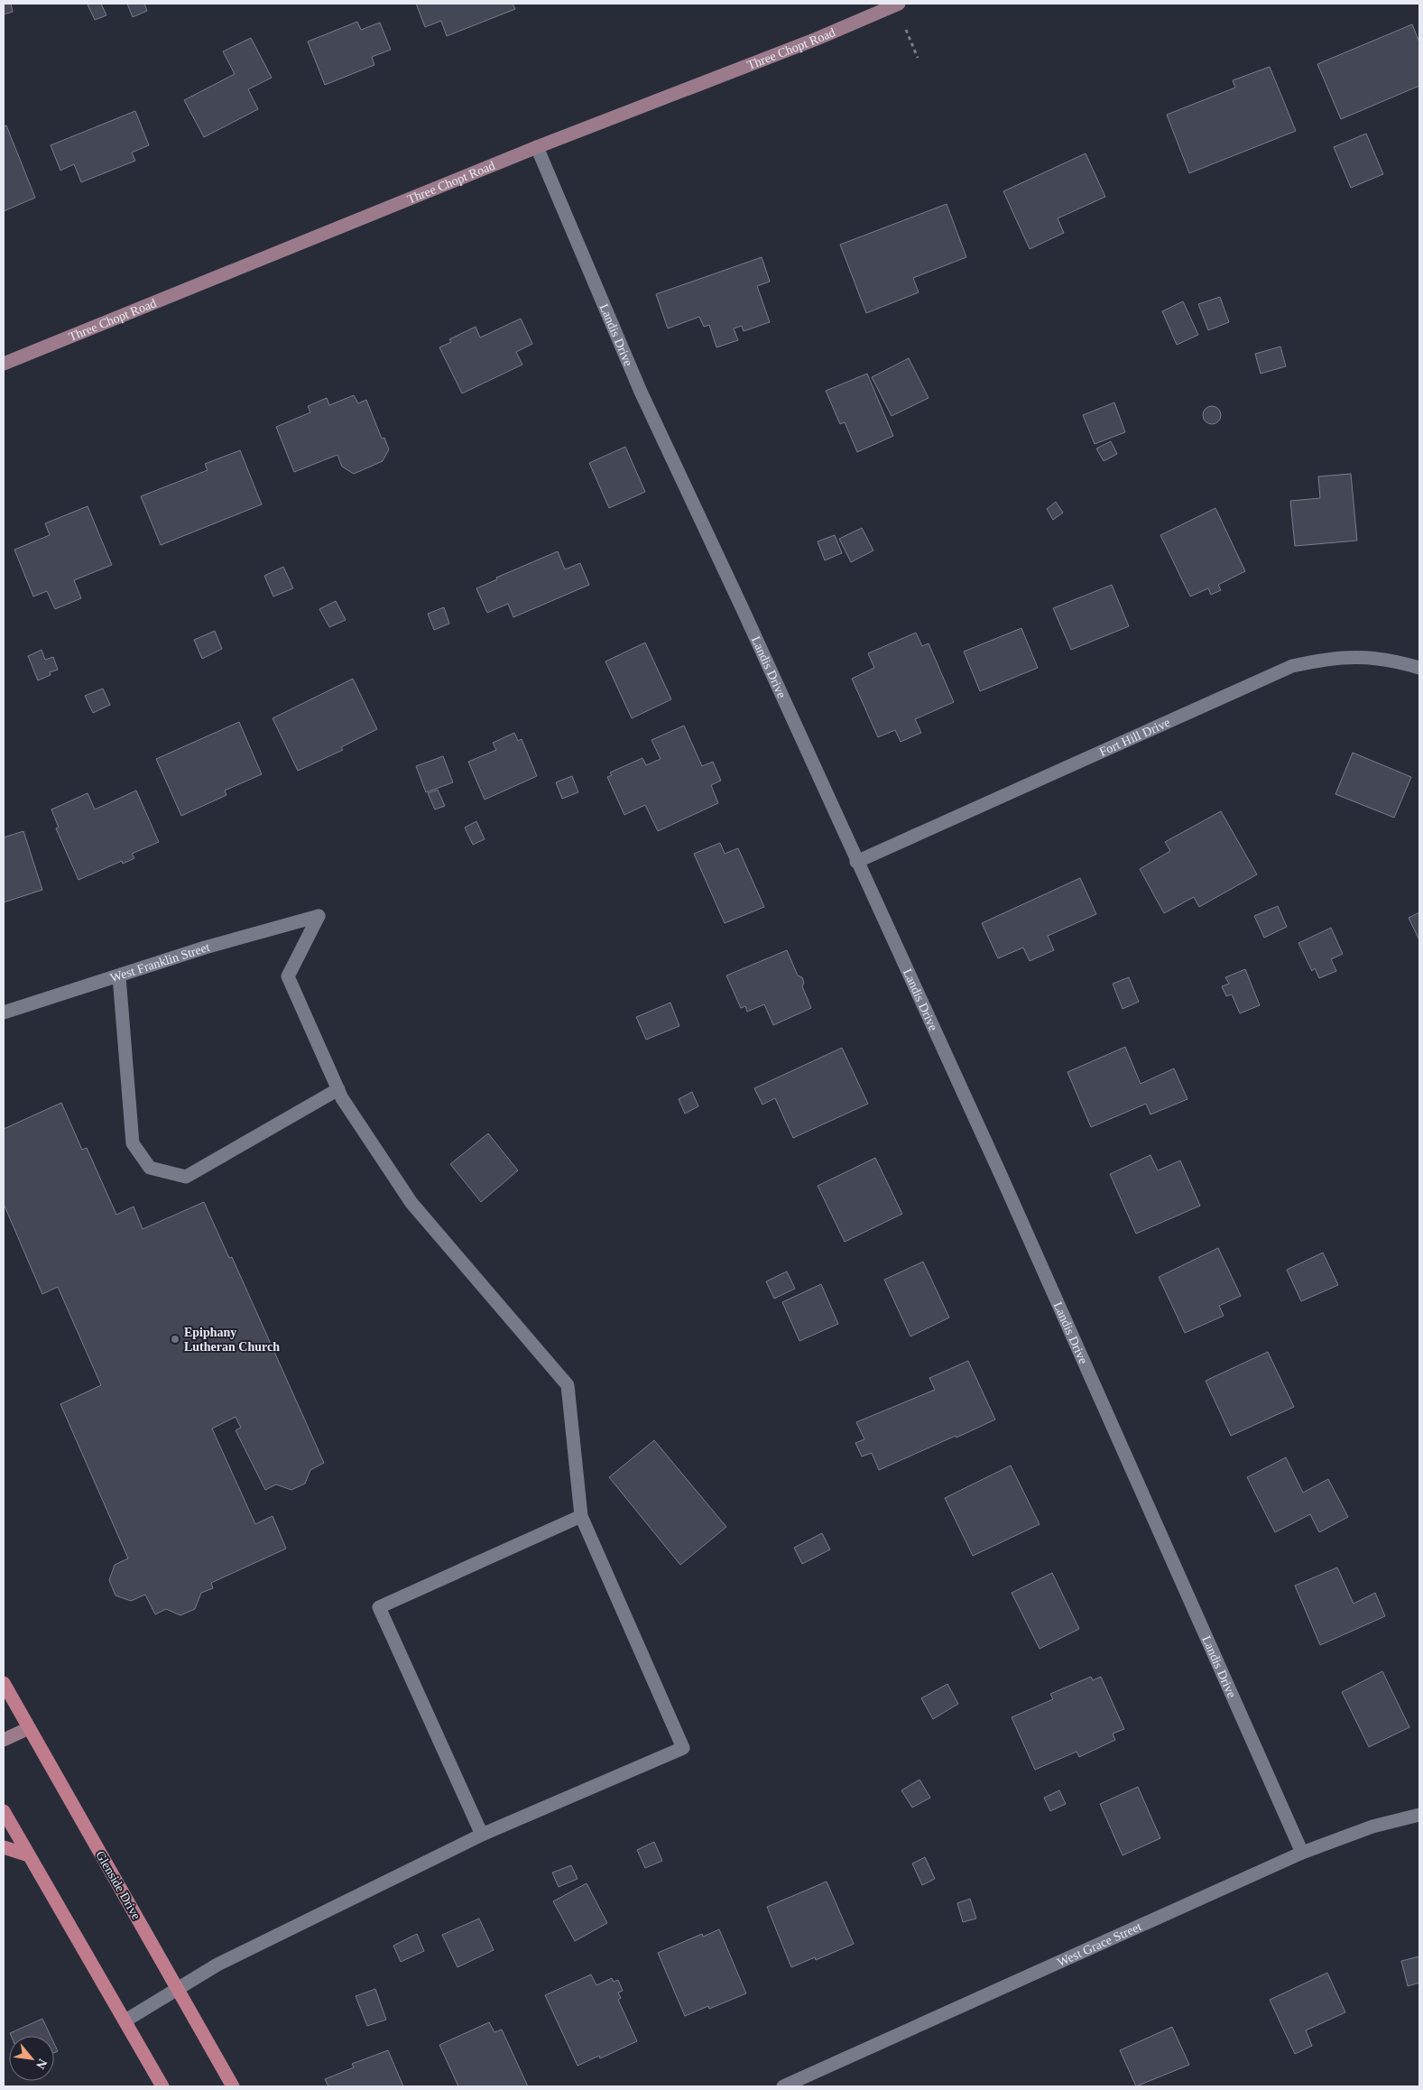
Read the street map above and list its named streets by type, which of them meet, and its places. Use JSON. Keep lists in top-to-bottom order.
{
  "streets": {
    "main road": ["Three Chopt Road", "Glenside Drive"],
    "street": [
      "Landis Drive",
      "Fort Hill Drive",
      "West Franklin Street",
      "West Grace Street"
    ]
  },
  "crossings": [
    ["Three Chopt Road", "Landis Drive"],
    ["Landis Drive", "Fort Hill Drive"],
    ["Landis Drive", "West Grace Street"]
  ],
  "places": ["Epiphany Lutheran Church"],
  "north": "bottom right"
}
